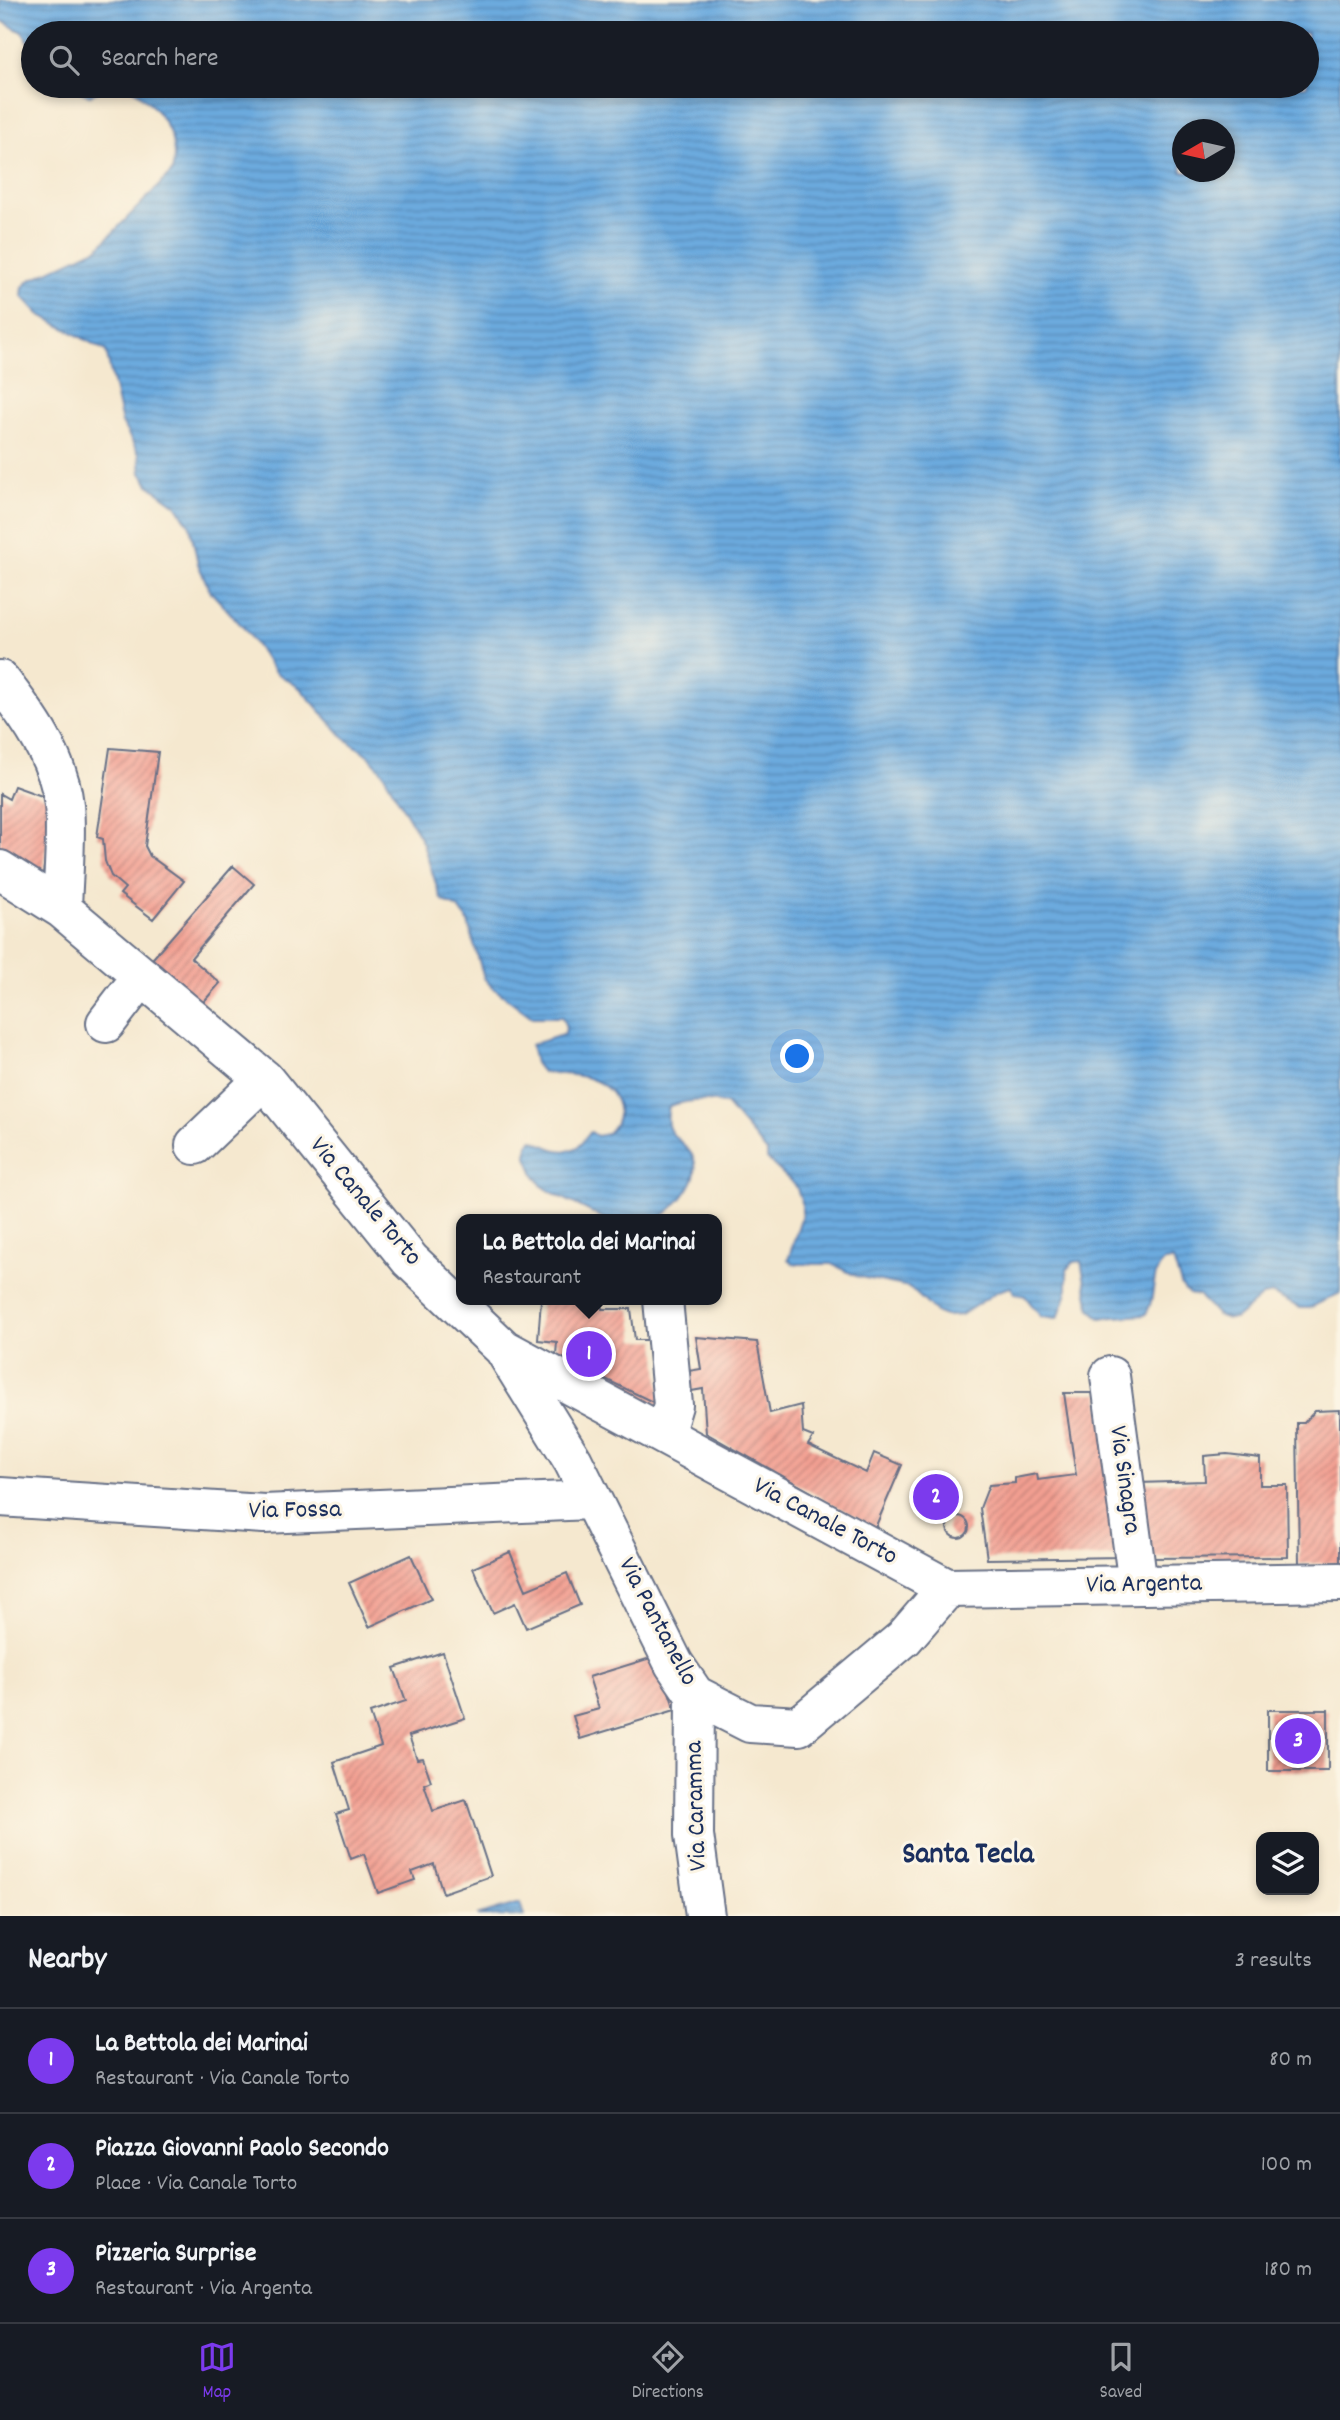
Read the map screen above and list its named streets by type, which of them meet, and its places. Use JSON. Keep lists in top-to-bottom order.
{
  "streets": {
    "street": [
      "Via Canale Torto",
      "Via Sinagra",
      "Via Fossa",
      "Via Argenta",
      "Via Pantanello",
      "Via Caramma"
    ]
  },
  "crossings": [
    ["Via Canale Torto", "Via Argenta"],
    ["Via Canale Torto", "Via Pantanello"],
    ["Via Sinagra", "Via Argenta"],
    ["Via Fossa", "Via Pantanello"],
    ["Via Argenta", "Via Pantanello"],
    ["Via Pantanello", "Via Caramma"]
  ],
  "districts": ["Santa Tecla"],
  "north": "left",
  "page": {
    "search": "Search here",
    "popup": ["La Bettola dei Marinai", "Restaurant"],
    "pins": ["1", "2", "3"],
    "heading": ["Nearby", "3 results"],
    "list": [
      {
        "mark": "1",
        "name": "La Bettola dei Marinai",
        "note": "Restaurant · Via Canale Torto",
        "value": "80 m"
      },
      {
        "mark": "2",
        "name": "Piazza Giovanni Paolo Secondo",
        "note": "Place · Via Canale Torto",
        "value": "100 m"
      },
      {
        "mark": "3",
        "name": "Pizzeria Surprise",
        "note": "Restaurant · Via Argenta",
        "value": "180 m"
      }
    ],
    "nav": ["Map", "Directions", "Saved"]
  }
}
